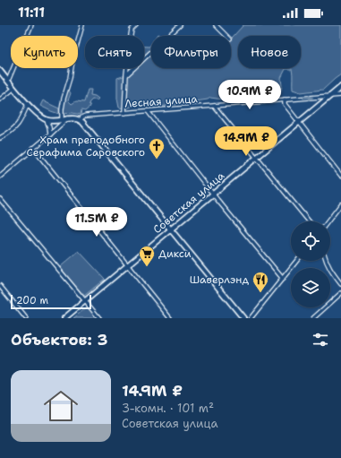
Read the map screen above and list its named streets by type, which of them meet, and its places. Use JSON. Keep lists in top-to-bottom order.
{
  "streets": {
    "main road": ["Лесная улица", "Советская улица"]
  },
  "crossings": [
    ["Лесная улица", "Советская улица"]
  ],
  "places": {
    "church": ["Храм преподобного Серафима Саровского"],
    "supermarket": ["Дикси"],
    "restaurant": ["Шаверлэнд"]
  },
  "scale_bar": "200 m",
  "page": {
    "status": "11:11",
    "chip": [
      "Купить",
      "Снять",
      "Фильтры",
      "Новое"
    ],
    "price": ["10.9M ₽", "14.9M ₽", "11.5M ₽"],
    "scale": "200 m",
    "heading": "Объектов: 3",
    "list": [
      {
        "name": "14.9M ₽",
        "note": "3-комн. · 101 m² · Советская улица"
      }
    ]
  }
}
